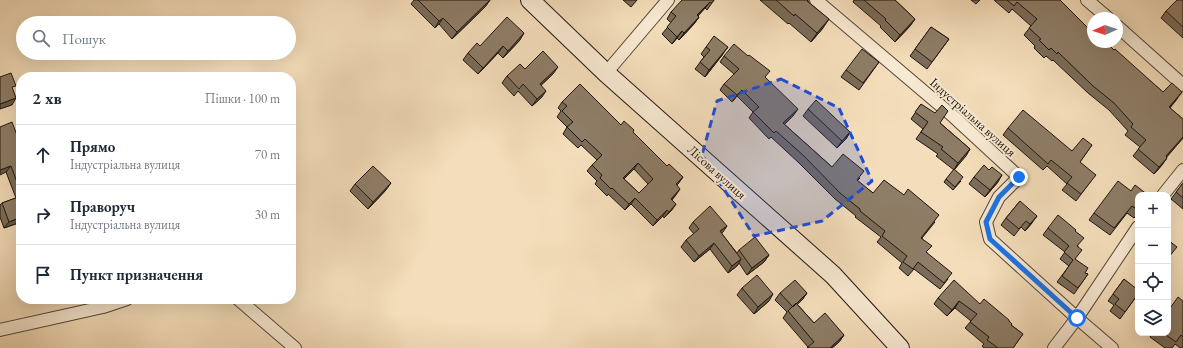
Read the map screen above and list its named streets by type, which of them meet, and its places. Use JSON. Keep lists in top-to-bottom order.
{
  "streets": {
    "street": ["Індустріальна вулиця", "Лісова вулиця"]
  },
  "north": "left",
  "page": {
    "search": "Пошук",
    "heading": ["2 хв", "Пішки · 100 m"],
    "list": [
      ["Прямо", "Індустріальна вулиця", "70 m"],
      ["Праворуч", "Індустріальна вулиця", "30 m"],
      "Пункт призначення"
    ],
    "map_buttons": ["+", "−"]
  }
}
